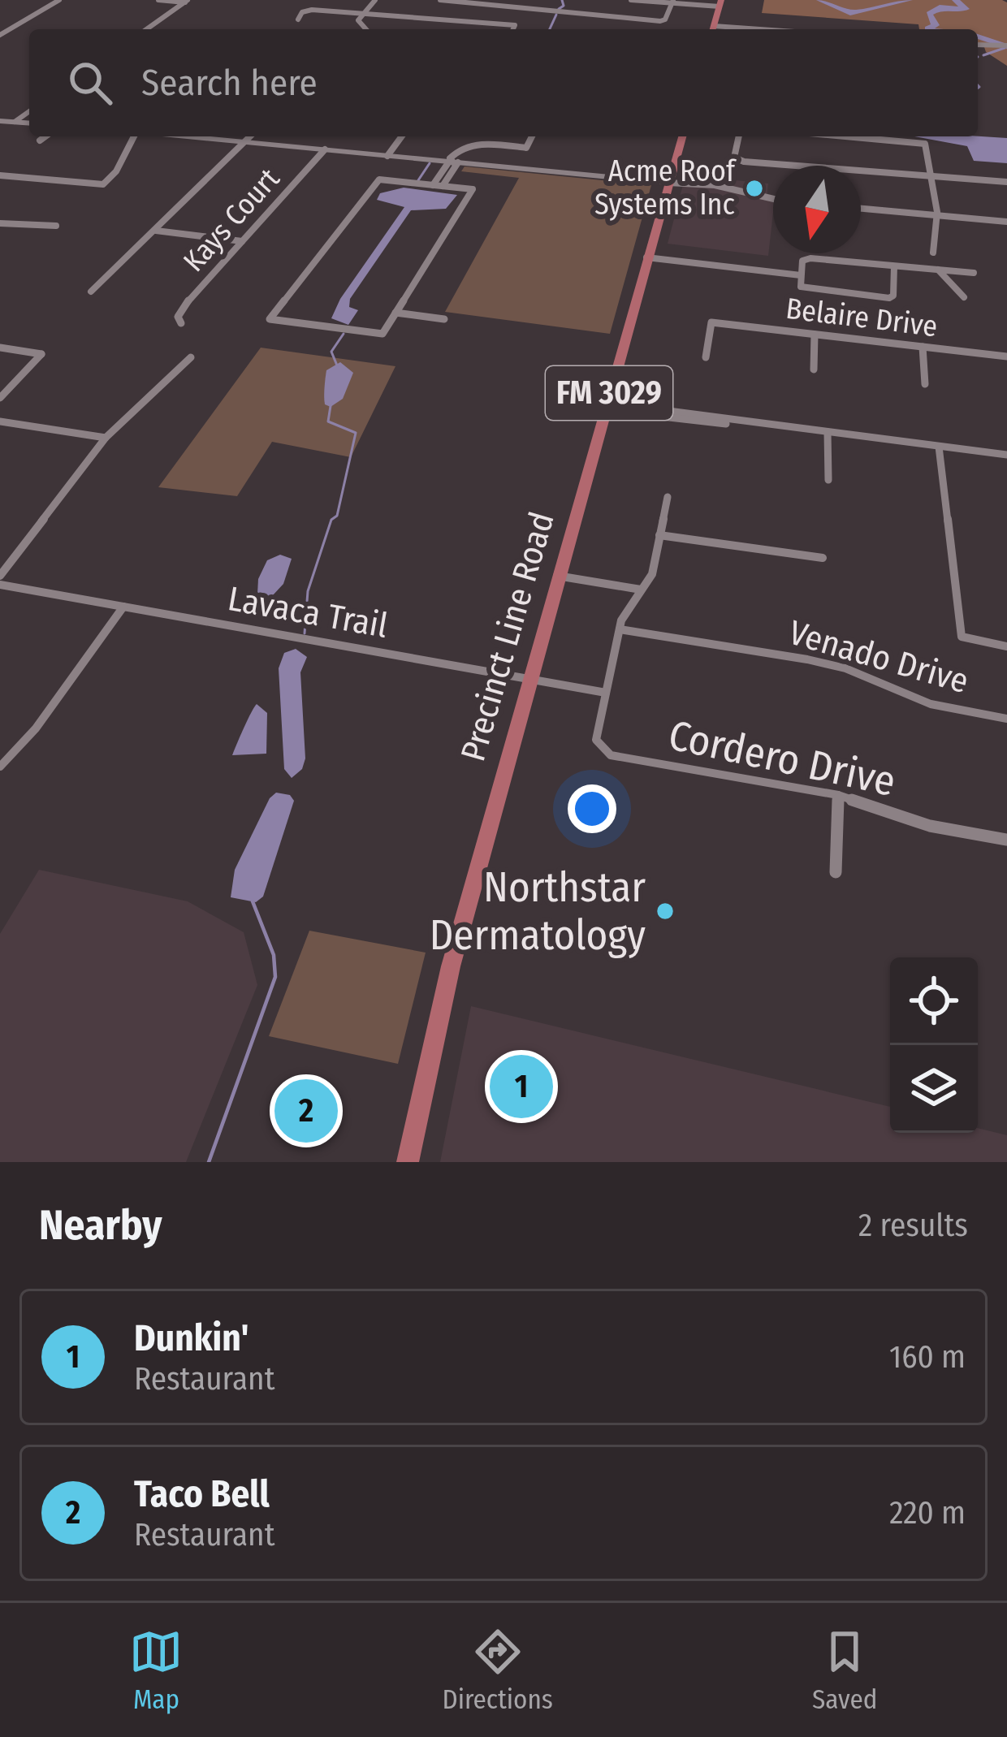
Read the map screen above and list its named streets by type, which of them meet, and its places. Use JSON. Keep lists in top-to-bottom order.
{
  "streets": {
    "main road": ["FM 3029", "Precinct Line Road"],
    "street": [
      "Kays Court",
      "Belaire Drive",
      "Lavaca Trail",
      "Venado Drive",
      "Cordero Drive"
    ]
  },
  "crossings": [
    ["Lavaca Trail", "Precinct Line Road"],
    ["Lavaca Trail", "Cordero Drive"]
  ],
  "places": ["Acme Roof Systems Inc", "Northstar Dermatology"],
  "north": "bottom",
  "page": {
    "search": "Search here",
    "pins": ["1", "2"],
    "heading": ["Nearby", "2 results"],
    "list": [
      {
        "mark": "1",
        "name": "Dunkin'",
        "note": "Restaurant",
        "value": "160 m"
      },
      {
        "mark": "2",
        "name": "Taco Bell",
        "note": "Restaurant",
        "value": "220 m"
      }
    ],
    "nav": ["Map", "Directions", "Saved"]
  }
}
